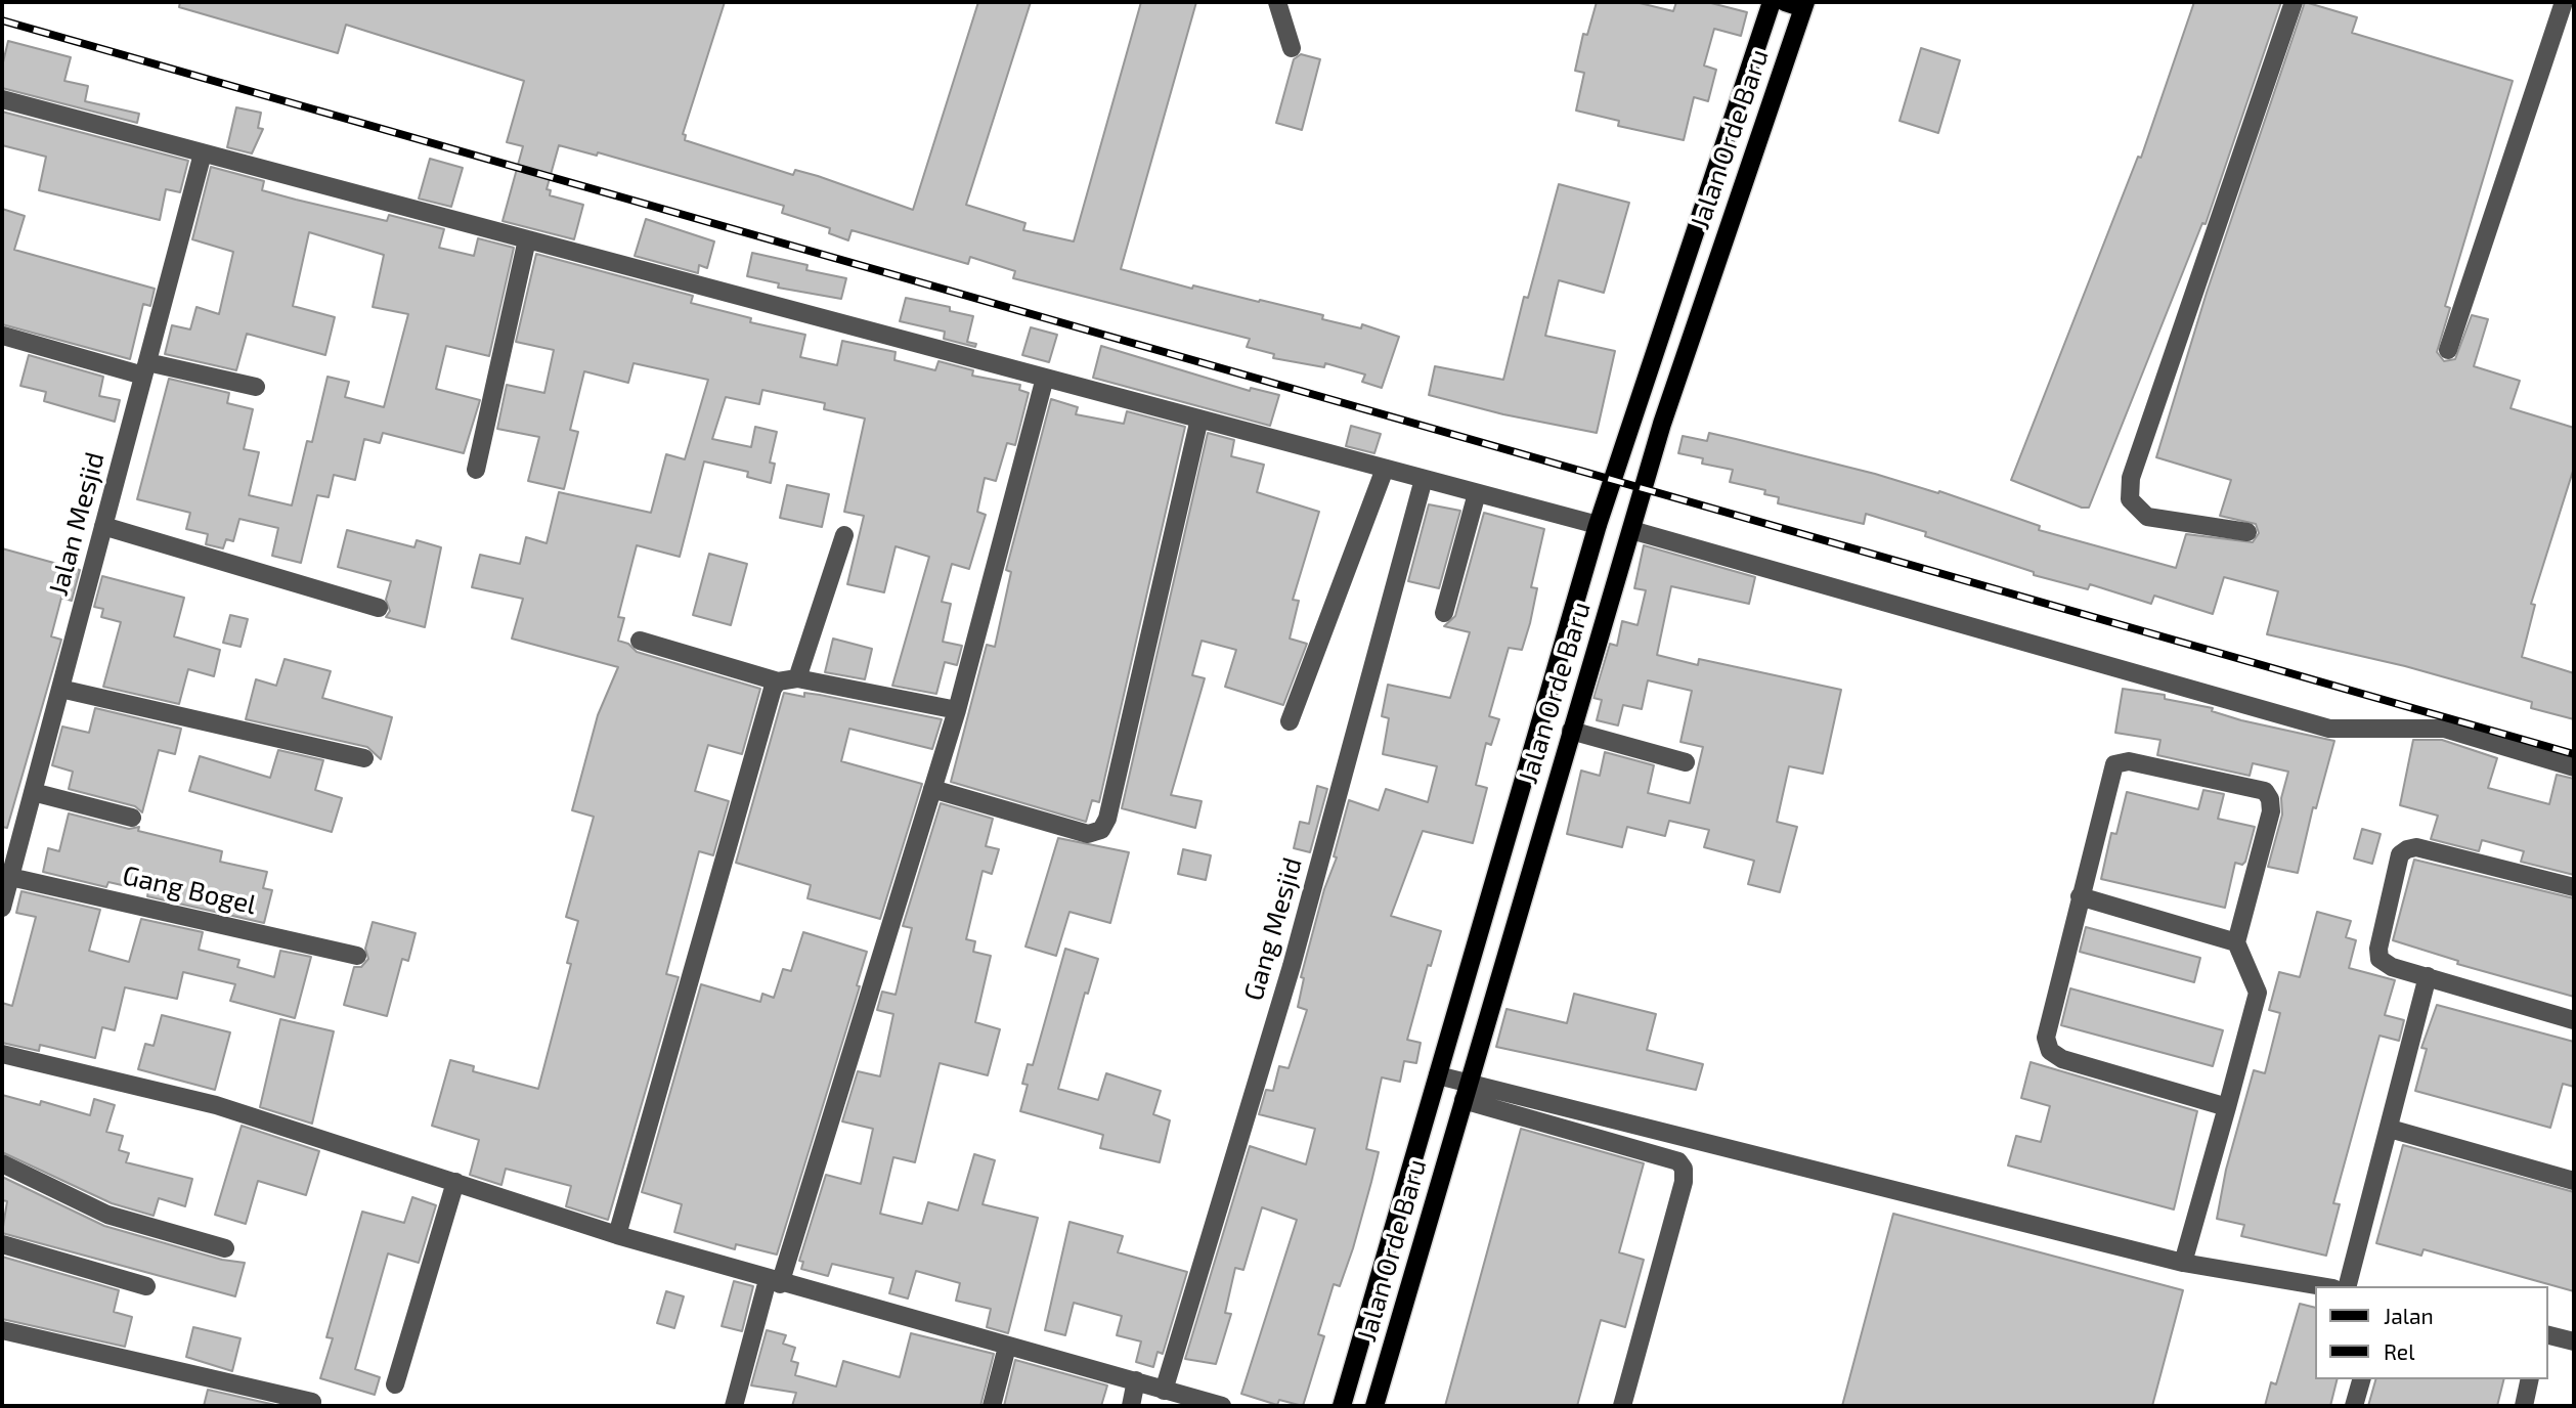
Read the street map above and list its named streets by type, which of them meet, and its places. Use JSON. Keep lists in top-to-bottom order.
{
  "streets": {
    "main road": ["Jalan Orde Baru"],
    "street": ["Jalan Mesjid", "Gang Bogel", "Gang Mesjid"]
  },
  "crossings": [
    ["Jalan Mesjid", "Gang Bogel"]
  ],
  "legend": ["Jalan", "Rel"]
}
